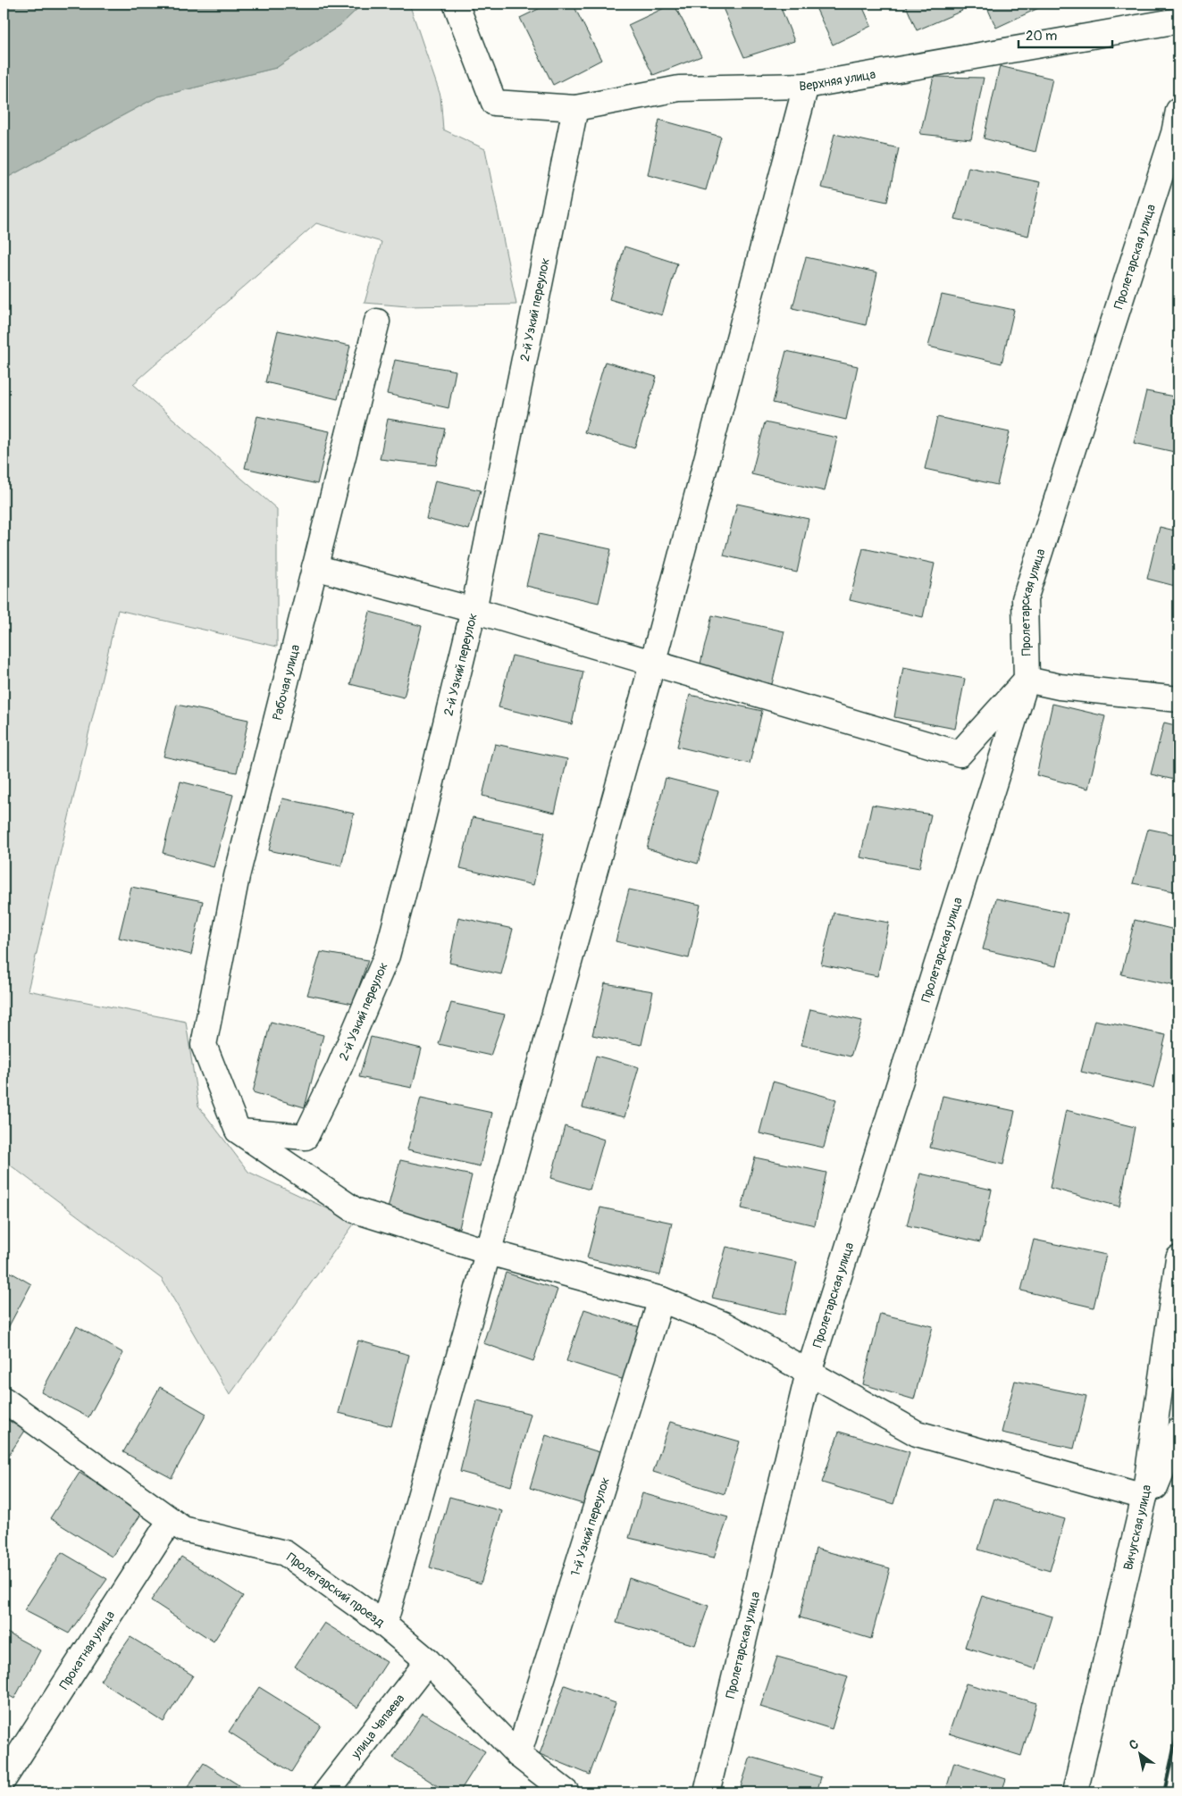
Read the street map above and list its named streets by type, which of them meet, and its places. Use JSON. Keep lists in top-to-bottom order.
{
  "streets": {
    "street": [
      "Верхняя улица",
      "Пролетарская улица",
      "2-й Узкий переулок",
      "Рабочая улица",
      "1-й Узкий переулок",
      "Вичугская улица",
      "Пролетарский проезд",
      "Прокатная улица",
      "улица Чапаева"
    ]
  },
  "crossings": [
    ["Верхняя улица", "2-й Узкий переулок"],
    ["2-й Узкий переулок", "Рабочая улица"],
    ["1-й Узкий переулок", "Пролетарский проезд"],
    ["Пролетарский проезд", "Прокатная улица"],
    ["Пролетарский проезд", "улица Чапаева"]
  ],
  "scale_bar": "20 m",
  "north": "top left"
}
